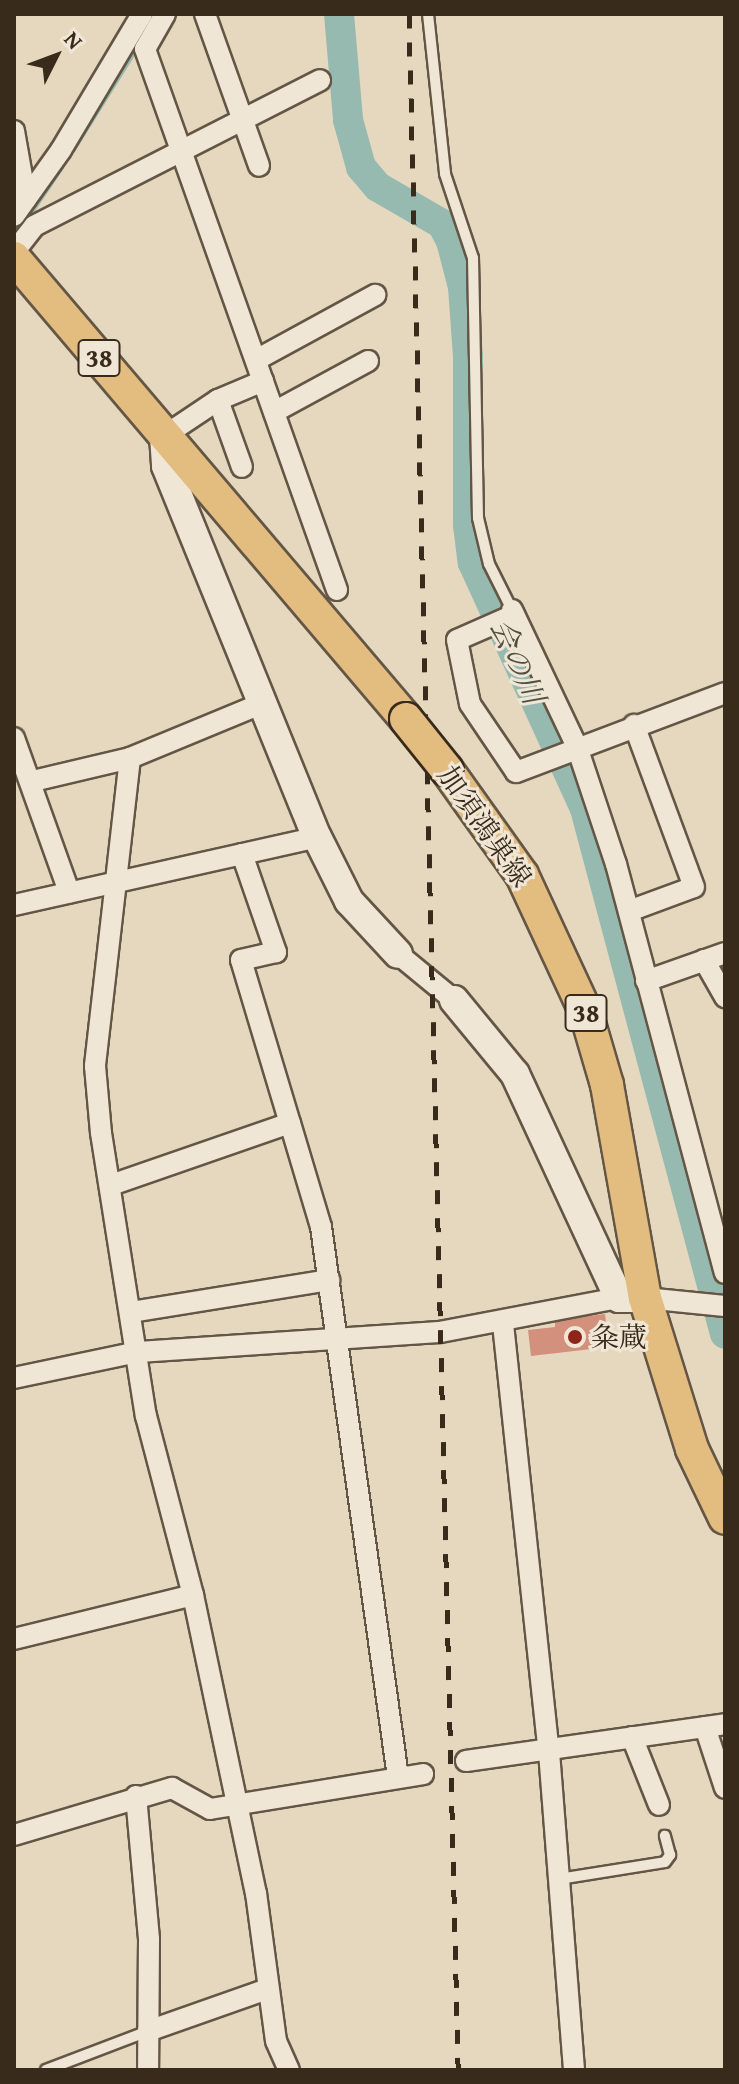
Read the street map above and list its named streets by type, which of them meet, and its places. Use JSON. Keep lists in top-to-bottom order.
{
  "streets": {
    "main road": ["38", "加須鴻巣線"]
  },
  "water": ["会の川"],
  "places": ["粂蔵"],
  "north": "top right"
}
